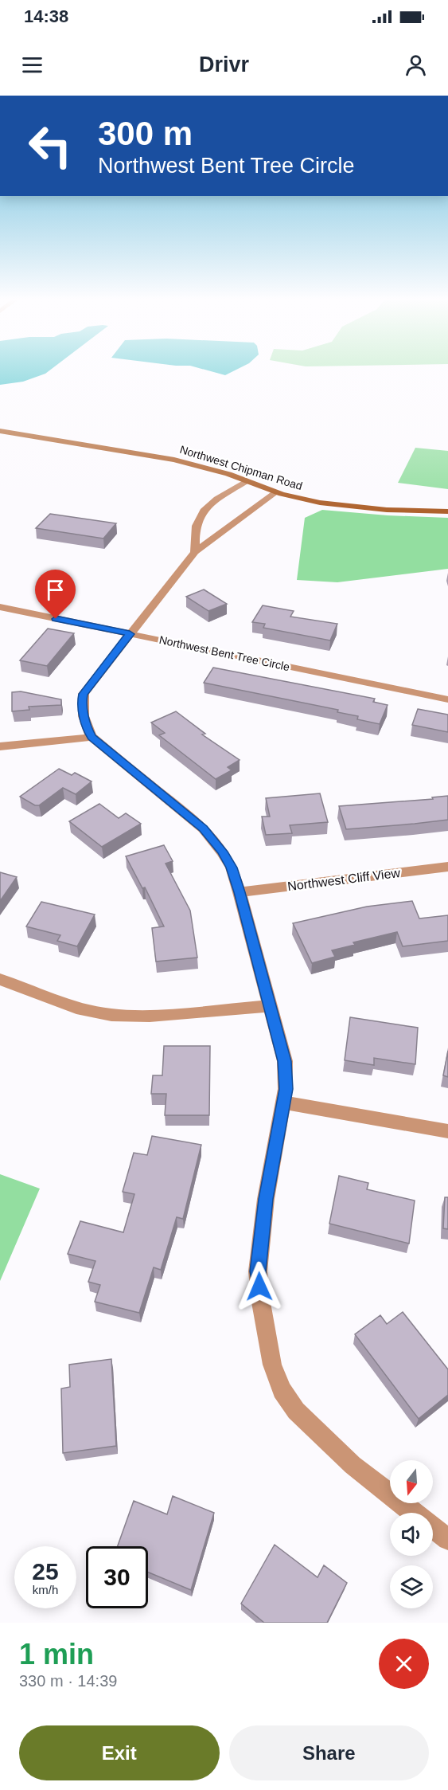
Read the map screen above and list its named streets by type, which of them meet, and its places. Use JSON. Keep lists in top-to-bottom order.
{
  "streets": {
    "main road": ["Northwest Chipman Road"],
    "street": ["Northwest Bent Tree Circle", "Northwest Cliff View"]
  },
  "north": "bottom",
  "page": {
    "status": "14:38",
    "header": "Drivr",
    "turn": ["300 m", "Northwest Bent Tree Circle"],
    "speed": "25 km/h",
    "limit": "30",
    "heading": ["1 min", "330 m · 14:39"],
    "buttons": ["Exit", "Share"]
  }
}
